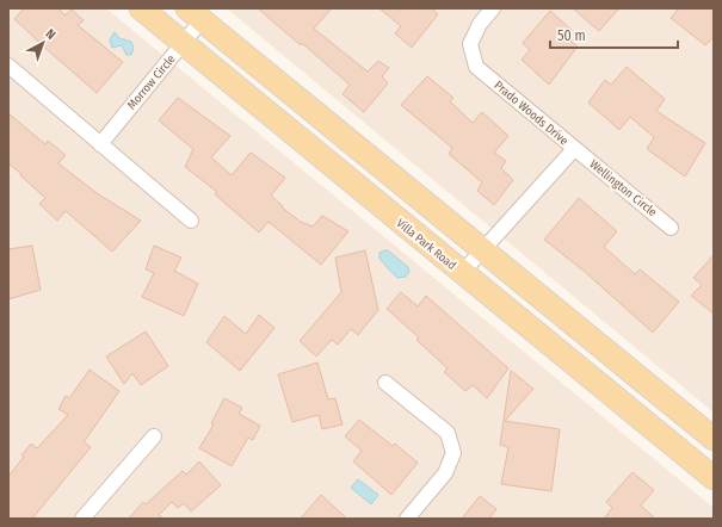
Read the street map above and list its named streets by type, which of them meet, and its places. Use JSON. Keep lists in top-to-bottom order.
{
  "streets": {
    "main road": ["Villa Park Road"],
    "street": ["Morrow Circle", "Prado Woods Drive", "Wellington Circle"]
  },
  "crossings": [
    ["Morrow Circle", "Villa Park Road"],
    ["Prado Woods Drive", "Wellington Circle"],
    ["Prado Woods Drive", "Villa Park Road"]
  ],
  "scale_bar": "50 m",
  "north": "top right"
}
